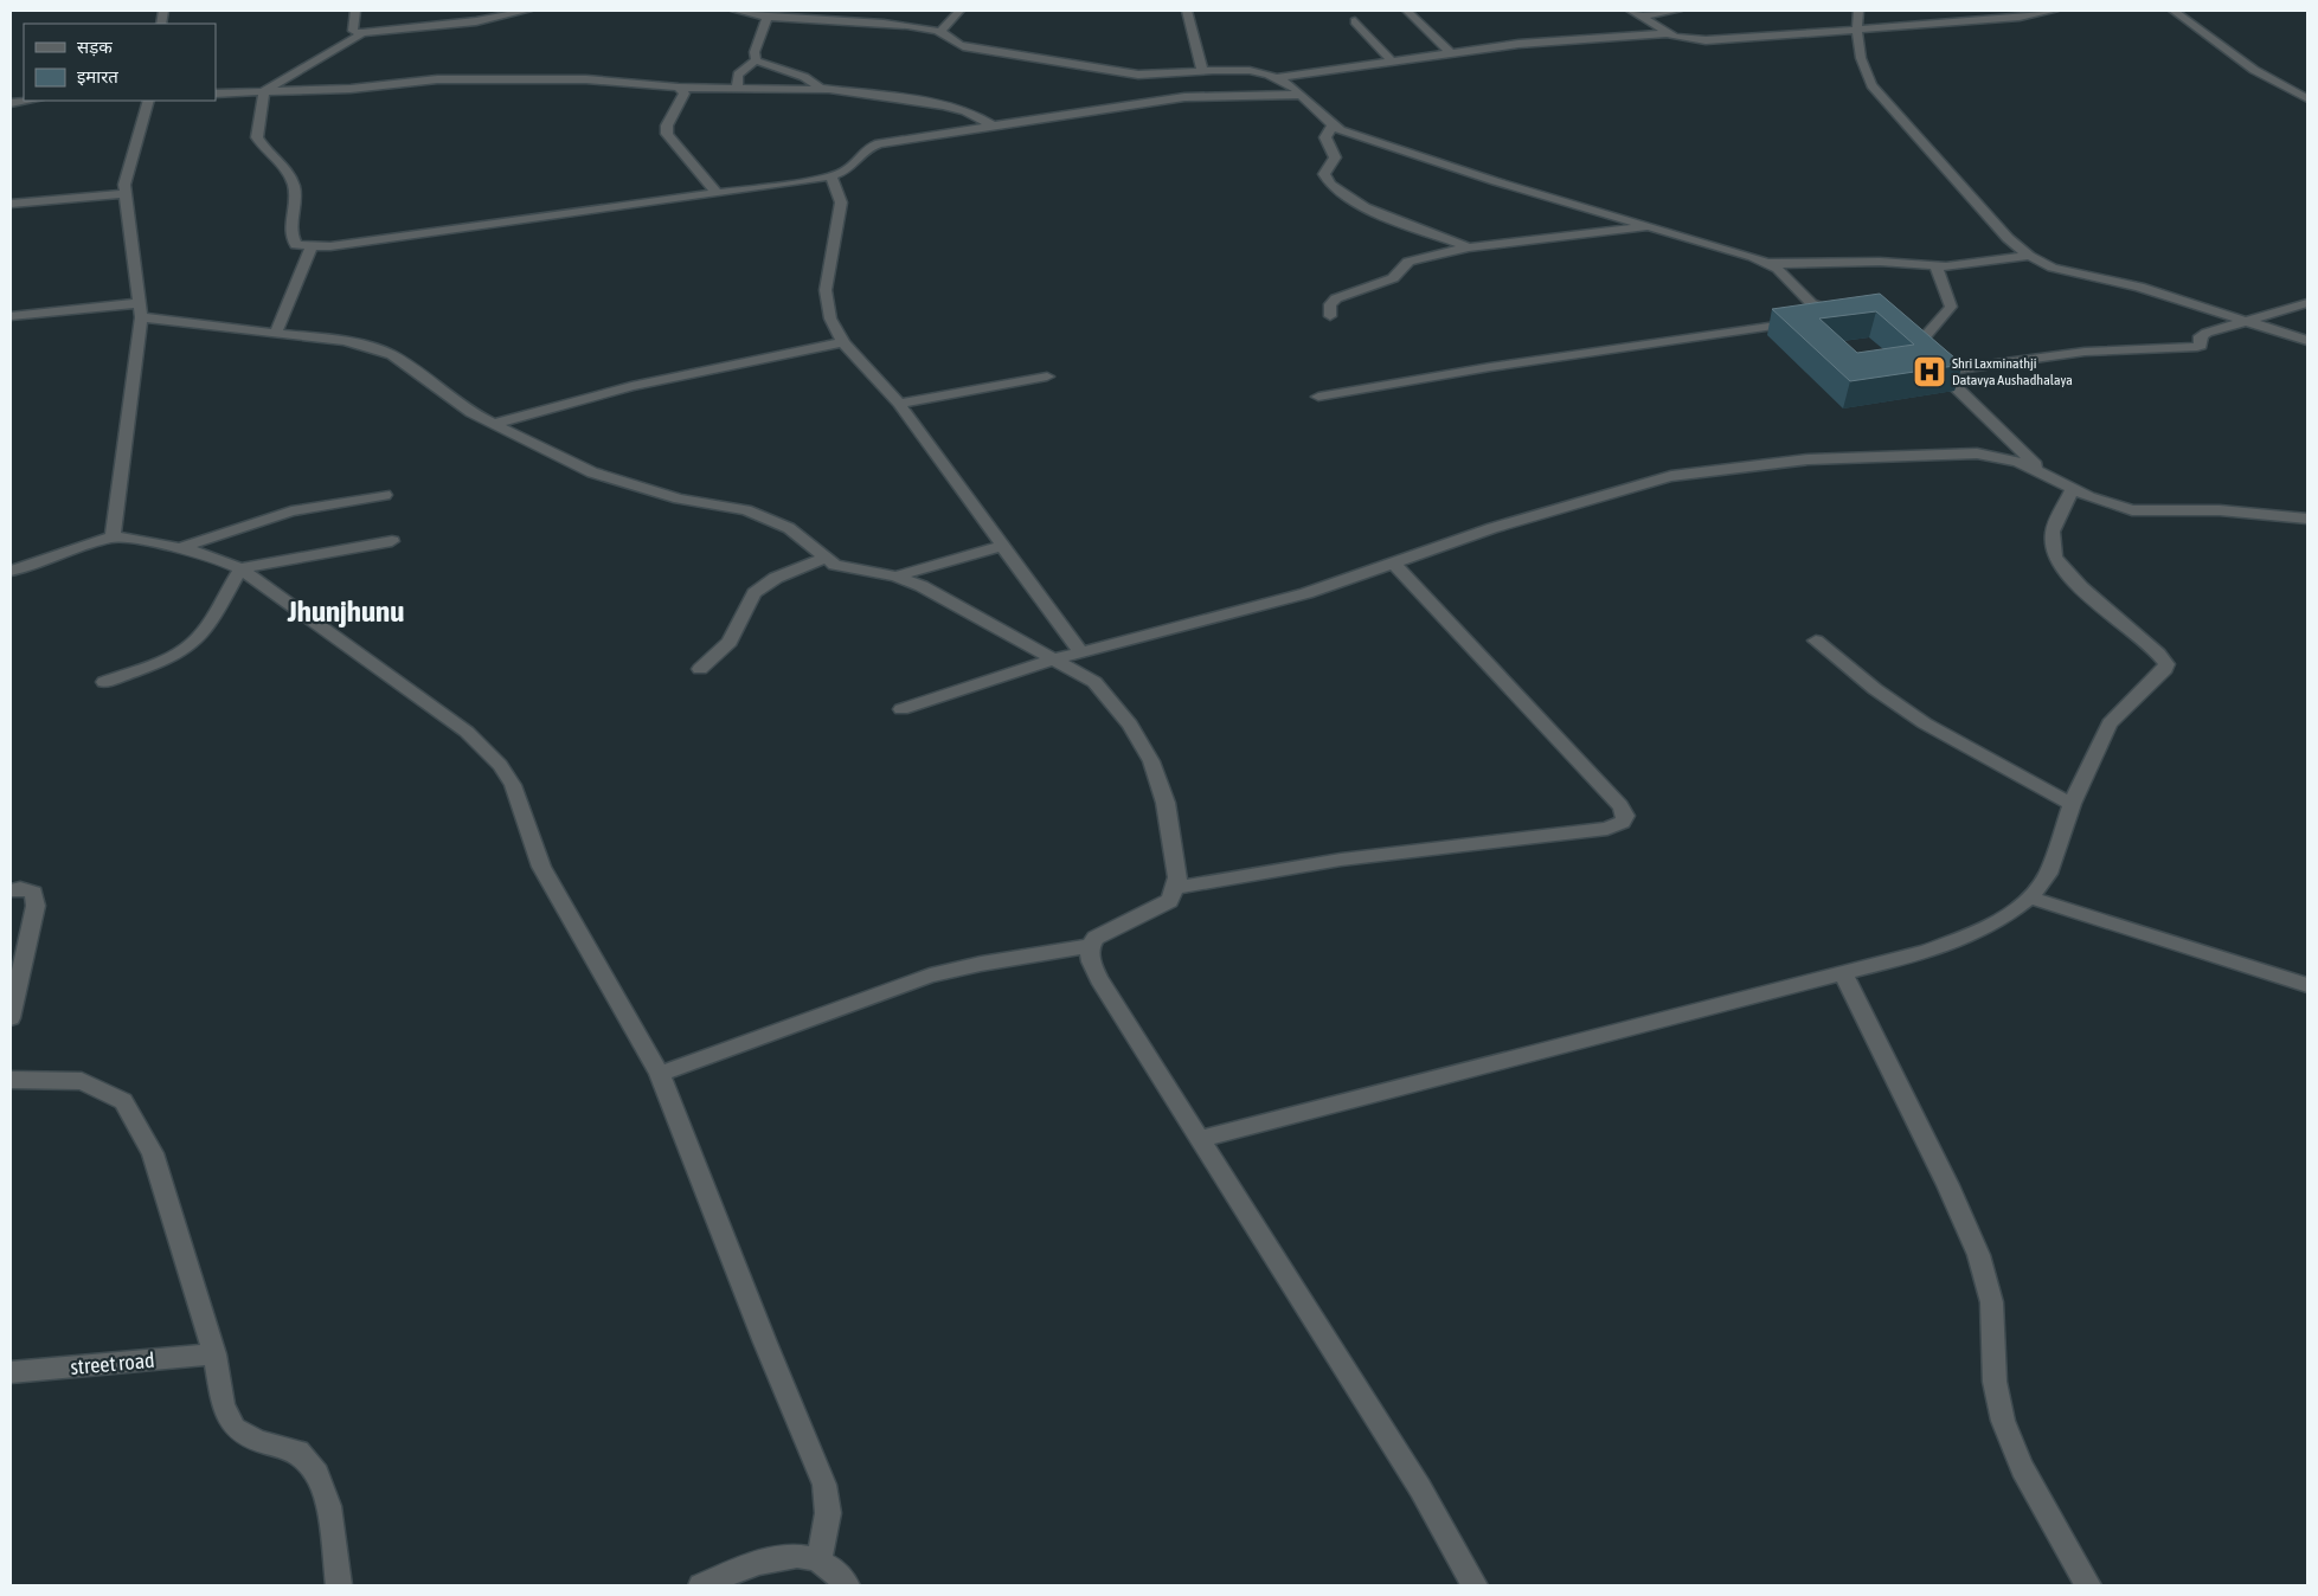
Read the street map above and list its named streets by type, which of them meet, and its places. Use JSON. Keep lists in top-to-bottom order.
{
  "streets": {
    "street": ["street road"]
  },
  "districts": ["Jhunjhunu"],
  "places": {
    "hospital": ["Shri Laxminathji Datavya Aushadhalaya"]
  },
  "legend": ["सड़क", "इमारत"]
}
